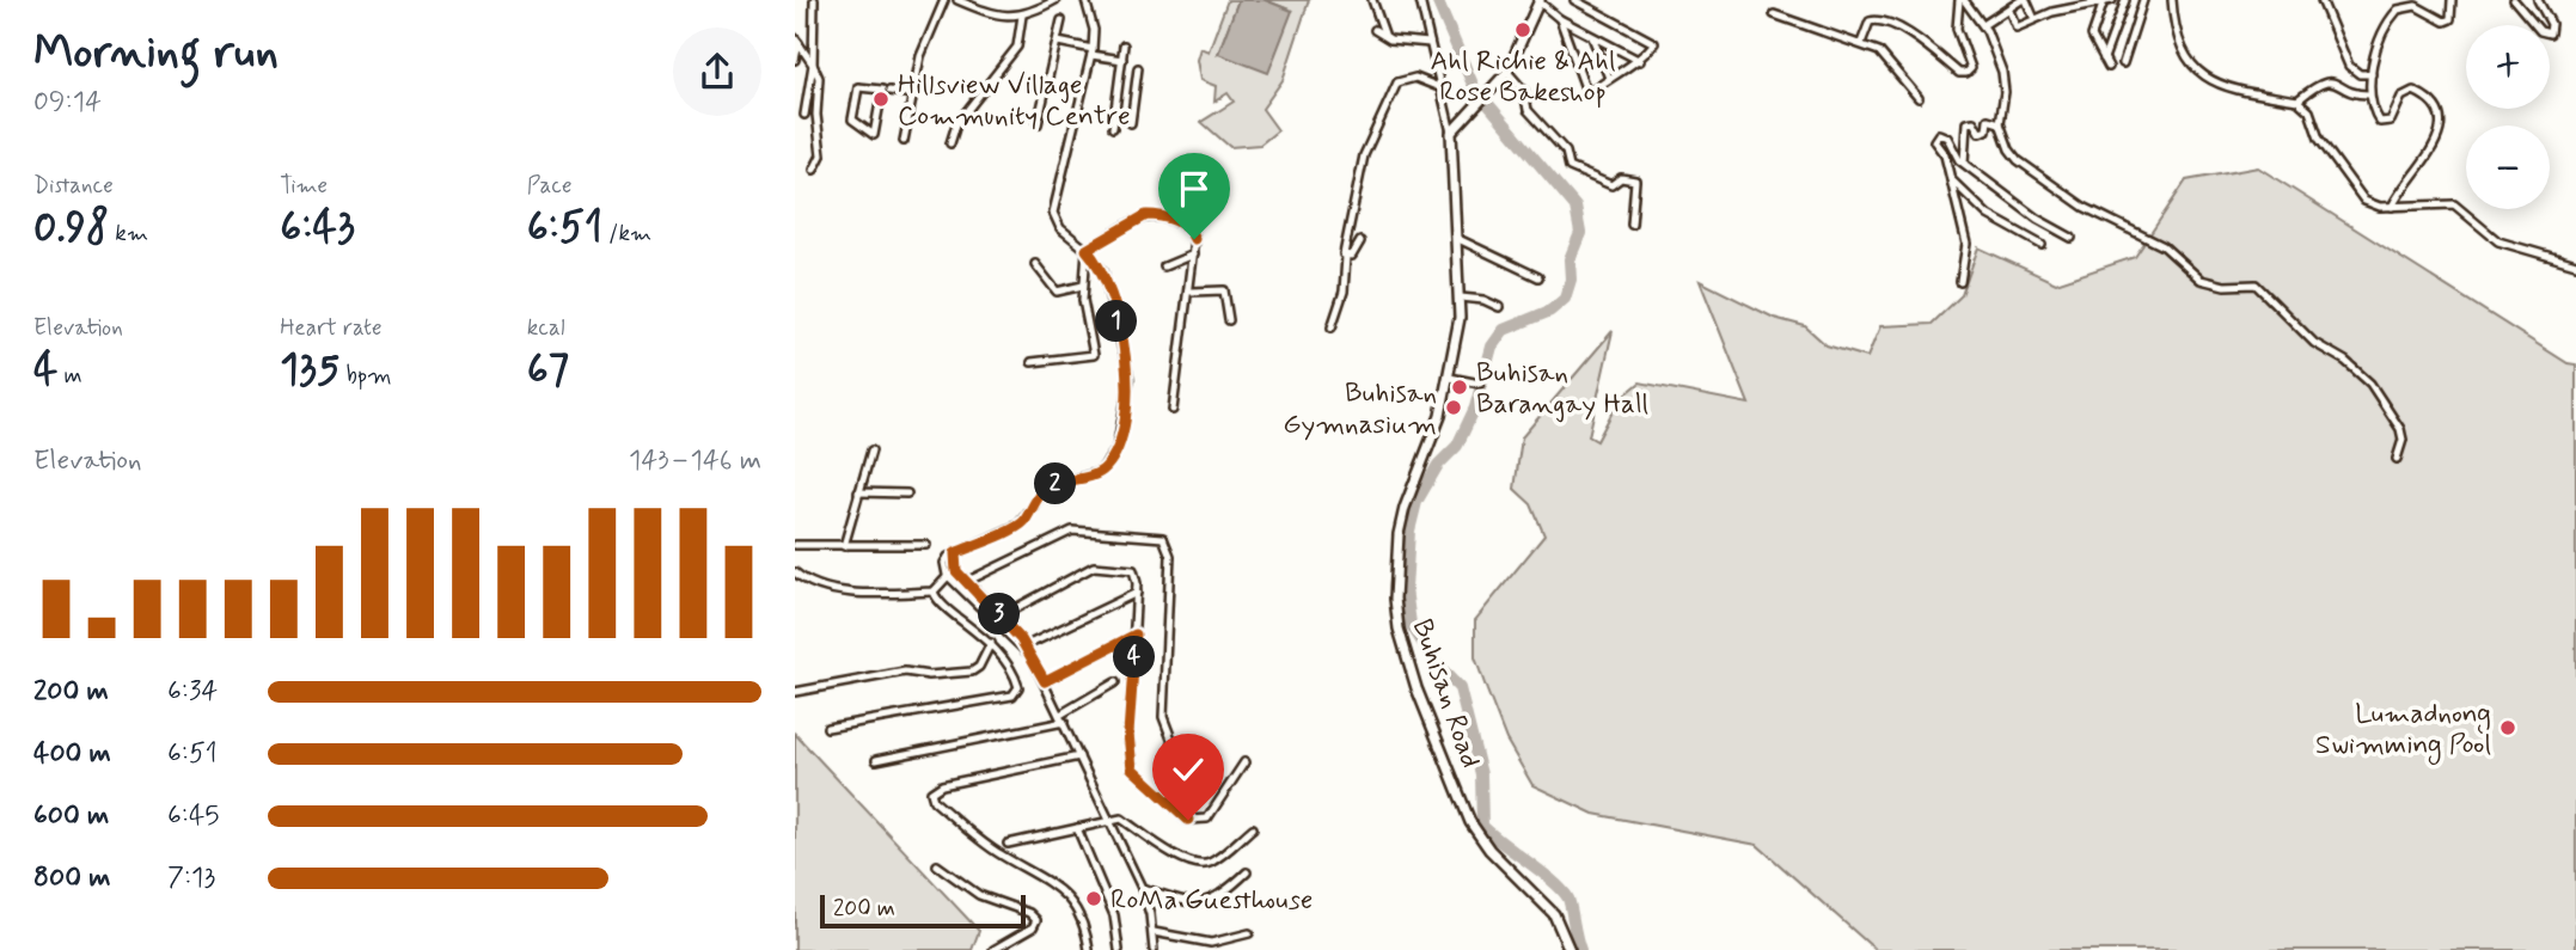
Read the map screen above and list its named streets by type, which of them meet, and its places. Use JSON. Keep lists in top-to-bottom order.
{
  "streets": {
    "street": ["Buhisan Road"]
  },
  "places": [
    "Ahl Richie & Ahl Rose Bakeshop",
    "Hillsview Village Community Centre",
    "Buhisan Barangay Hall",
    "Buhisan Gymnasium",
    "Lumadnong Swimming Pool",
    "RoMa Guesthouse"
  ],
  "scale_bar": "200 m",
  "page": {
    "heading": ["Morning run", "09:14"],
    "map_buttons": ["+", "−"],
    "stats": [
      ["Distance", "0.98 km"],
      ["Time", "6:43"],
      ["Pace", "6:51 /km"],
      ["Elevation", "4 m"],
      ["Heart rate", "135 bpm"],
      ["kcal", "67"]
    ],
    "pins": [
      "1",
      "2",
      "3",
      "4"
    ],
    "chart": ["Elevation", "143–146 m"],
    "list": [
      {
        "name": "200 m",
        "note": "6:34"
      },
      {
        "name": "400 m",
        "note": "6:51"
      },
      {
        "name": "600 m",
        "note": "6:45"
      },
      {
        "name": "800 m",
        "note": "7:13"
      }
    ],
    "scale": "200 m"
  }
}
